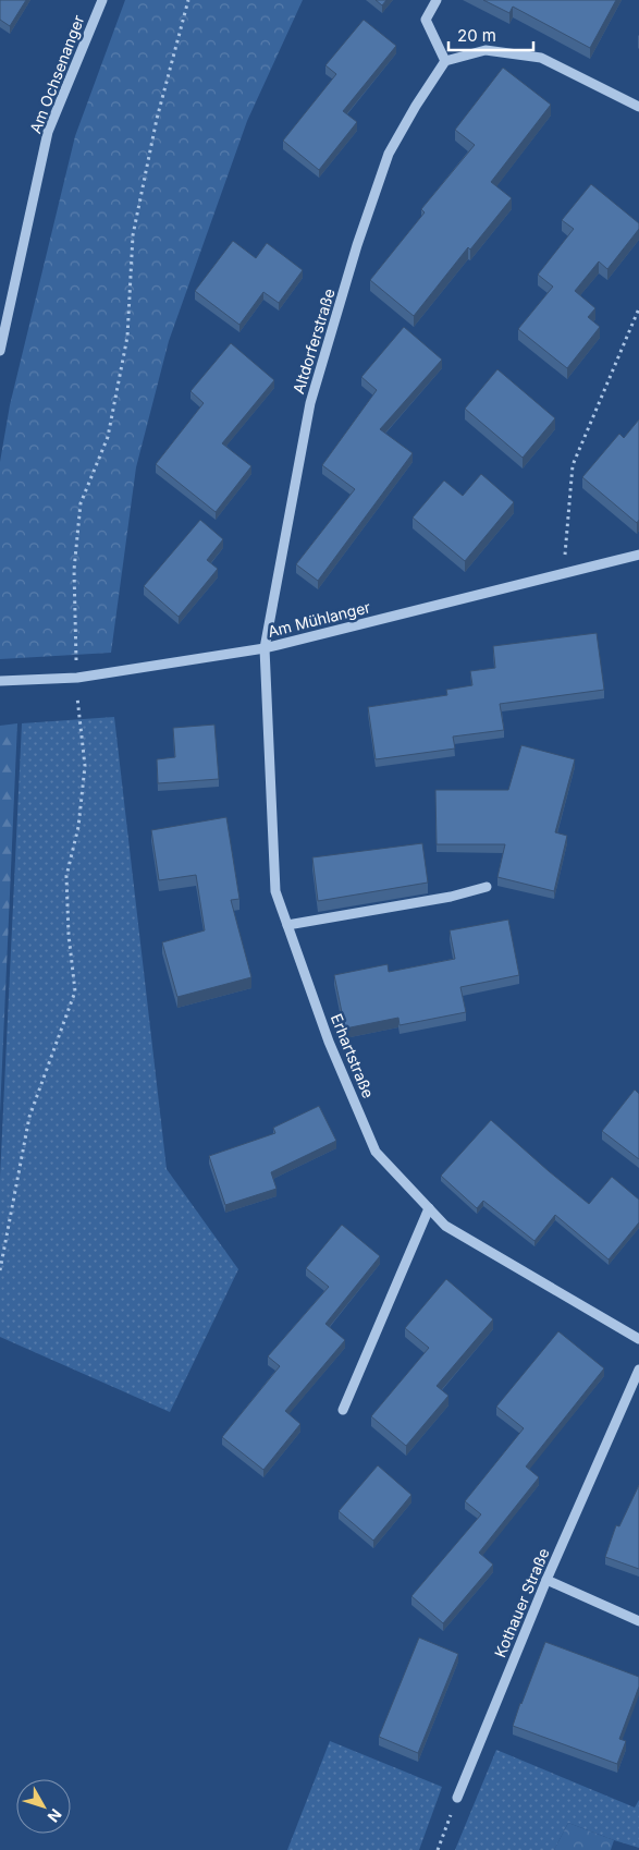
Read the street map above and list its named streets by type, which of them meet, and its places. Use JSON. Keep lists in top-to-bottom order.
{
  "streets": {
    "street": [
      "Am Ochsenanger",
      "Altdorferstraße",
      "Am Mühlanger",
      "Erhartstraße",
      "Kothauer Straße"
    ]
  },
  "crossings": [
    ["Altdorferstraße", "Am Mühlanger"],
    ["Altdorferstraße", "Erhartstraße"],
    ["Am Mühlanger", "Erhartstraße"]
  ],
  "scale_bar": "20 m",
  "north": "bottom right"
}
